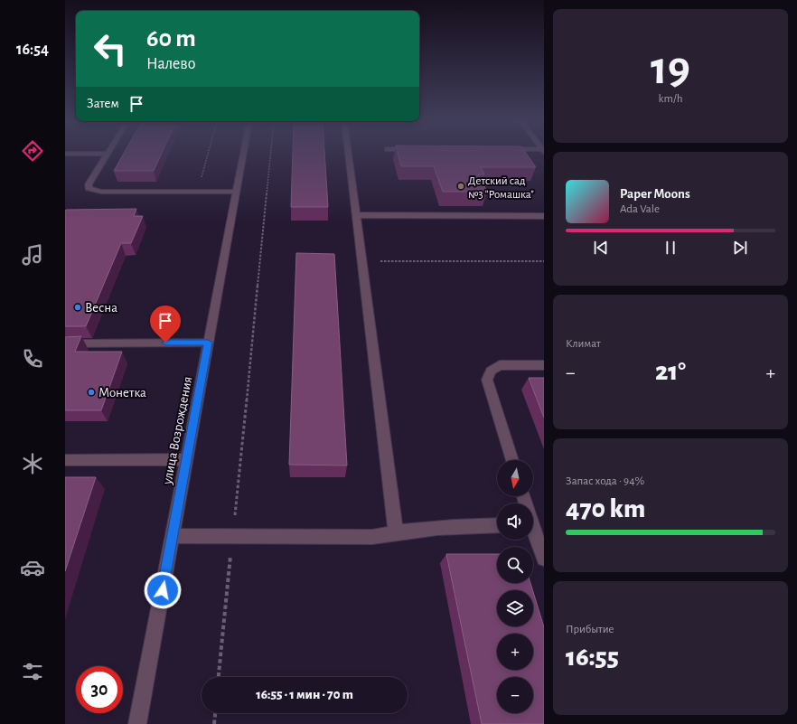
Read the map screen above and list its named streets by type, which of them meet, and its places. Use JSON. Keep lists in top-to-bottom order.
{
  "streets": {
    "street": ["улица Возрождения"]
  },
  "places": ["Детский сад №3 \"Ромашка\"", "Весна", "Монетка"],
  "north": "bottom",
  "page": {
    "tabs": "16:54",
    "tile": [
      ["19", "km/h"],
      "Климат",
      ["Запас хода · 94%", "470 km"],
      ["Прибытие", "16:55"]
    ],
    "turn": ["60 m", "Налево"],
    "then": "Затем",
    "song": ["Paper Moons", "Ada Vale"],
    "heat": ["−", "21°", "+"],
    "map_buttons": ["+", "−"],
    "limit": "30",
    "trip": "16:55 · 1 мин · 70 m"
  }
}
